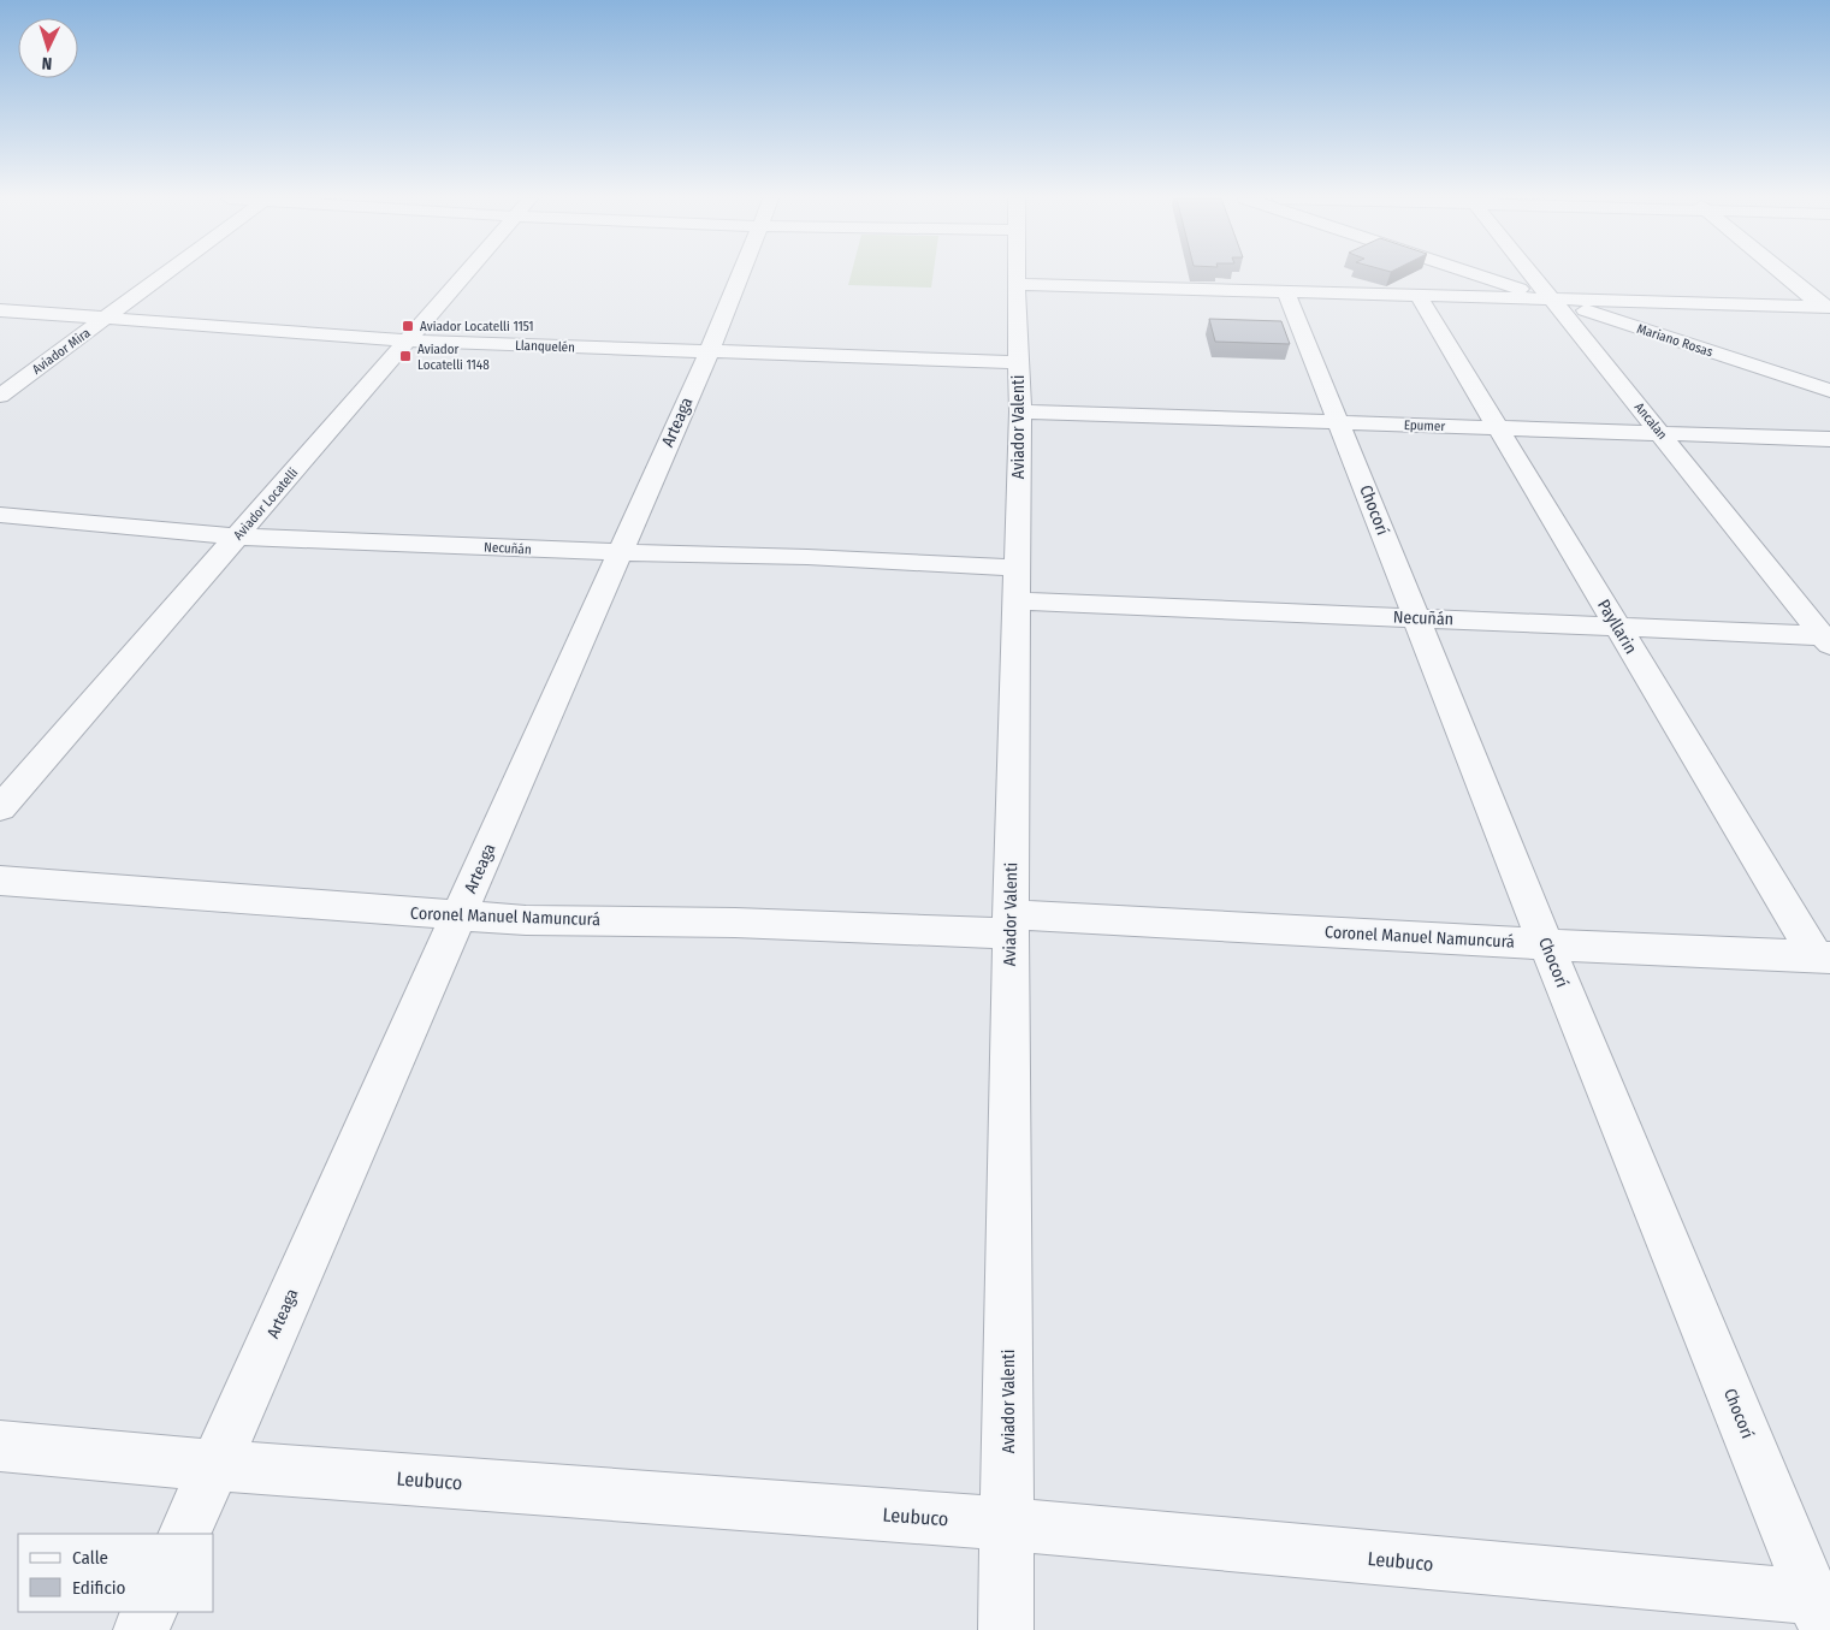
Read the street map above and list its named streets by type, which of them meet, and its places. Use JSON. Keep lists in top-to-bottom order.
{
  "streets": {
    "street": [
      "Mariano Rosas",
      "Llanquelén",
      "Aviador Mira",
      "Ancalan",
      "Arteaga",
      "Epumer",
      "Aviador Valenti",
      "Aviador Locatelli",
      "Chocorí",
      "Necuñán",
      "Payllarin",
      "Coronel Manuel Namuncurá",
      "Leubuco"
    ]
  },
  "crossings": [
    ["Mariano Rosas", "Ancalan"],
    ["Llanquelén", "Aviador Mira"],
    ["Llanquelén", "Arteaga"],
    ["Llanquelén", "Aviador Valenti"],
    ["Llanquelén", "Aviador Locatelli"],
    ["Ancalan", "Epumer"],
    ["Ancalan", "Necuñán"],
    ["Arteaga", "Necuñán"],
    ["Arteaga", "Coronel Manuel Namuncurá"],
    ["Arteaga", "Leubuco"],
    ["Epumer", "Aviador Valenti"],
    ["Epumer", "Chocorí"],
    ["Epumer", "Payllarin"],
    ["Aviador Valenti", "Necuñán"],
    ["Aviador Valenti", "Coronel Manuel Namuncurá"],
    ["Aviador Valenti", "Leubuco"],
    ["Aviador Locatelli", "Necuñán"],
    ["Chocorí", "Necuñán"],
    ["Chocorí", "Coronel Manuel Namuncurá"],
    ["Chocorí", "Leubuco"],
    ["Necuñán", "Payllarin"],
    ["Payllarin", "Coronel Manuel Namuncurá"]
  ],
  "places": {
    "transit": ["Aviador Locatelli 1151", "Aviador Locatelli 1148"]
  },
  "legend": ["Calle", "Edificio"],
  "north": "bottom"
}
